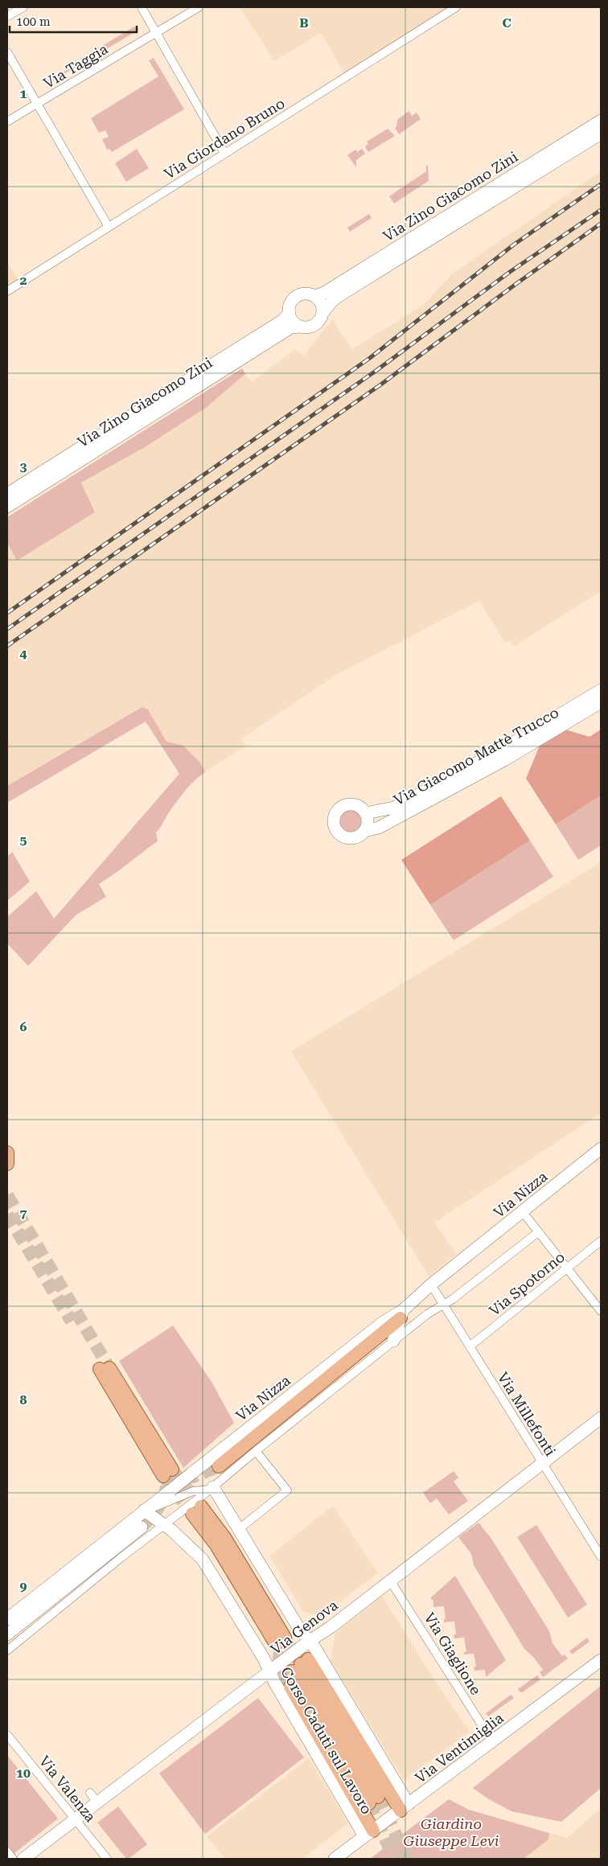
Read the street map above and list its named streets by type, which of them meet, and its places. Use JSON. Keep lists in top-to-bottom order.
{
  "streets": {
    "street": [
      "Via Taggia",
      "Via Giordano Bruno",
      "Via Zino Giacomo Zini",
      "Via Giacomo Mattè Trucco",
      "Via Nizza",
      "Via Spotorno",
      "Via Millefonti",
      "Via Genova",
      "Via Giaglione",
      "Corso Caduti sul Lavoro",
      "Via Ventimiglia",
      "Via Valenza"
    ]
  },
  "crossings": [
    ["Via Nizza", "Via Millefonti"],
    ["Via Nizza", "Corso Caduti sul Lavoro"],
    ["Via Spotorno", "Via Millefonti"],
    ["Via Millefonti", "Via Genova"],
    ["Via Genova", "Via Giaglione"],
    ["Via Genova", "Corso Caduti sul Lavoro"],
    ["Via Genova", "Via Valenza"],
    ["Via Giaglione", "Via Ventimiglia"],
    ["Corso Caduti sul Lavoro", "Via Ventimiglia"]
  ],
  "parks": ["Giardino Giuseppe Levi"],
  "scale_bar": "100 m",
  "grid": {
    "columns": ["B", "C"],
    "rows": [
      "1",
      "2",
      "3",
      "4",
      "5",
      "6",
      "7",
      "8",
      "9",
      "10"
    ]
  }
}
